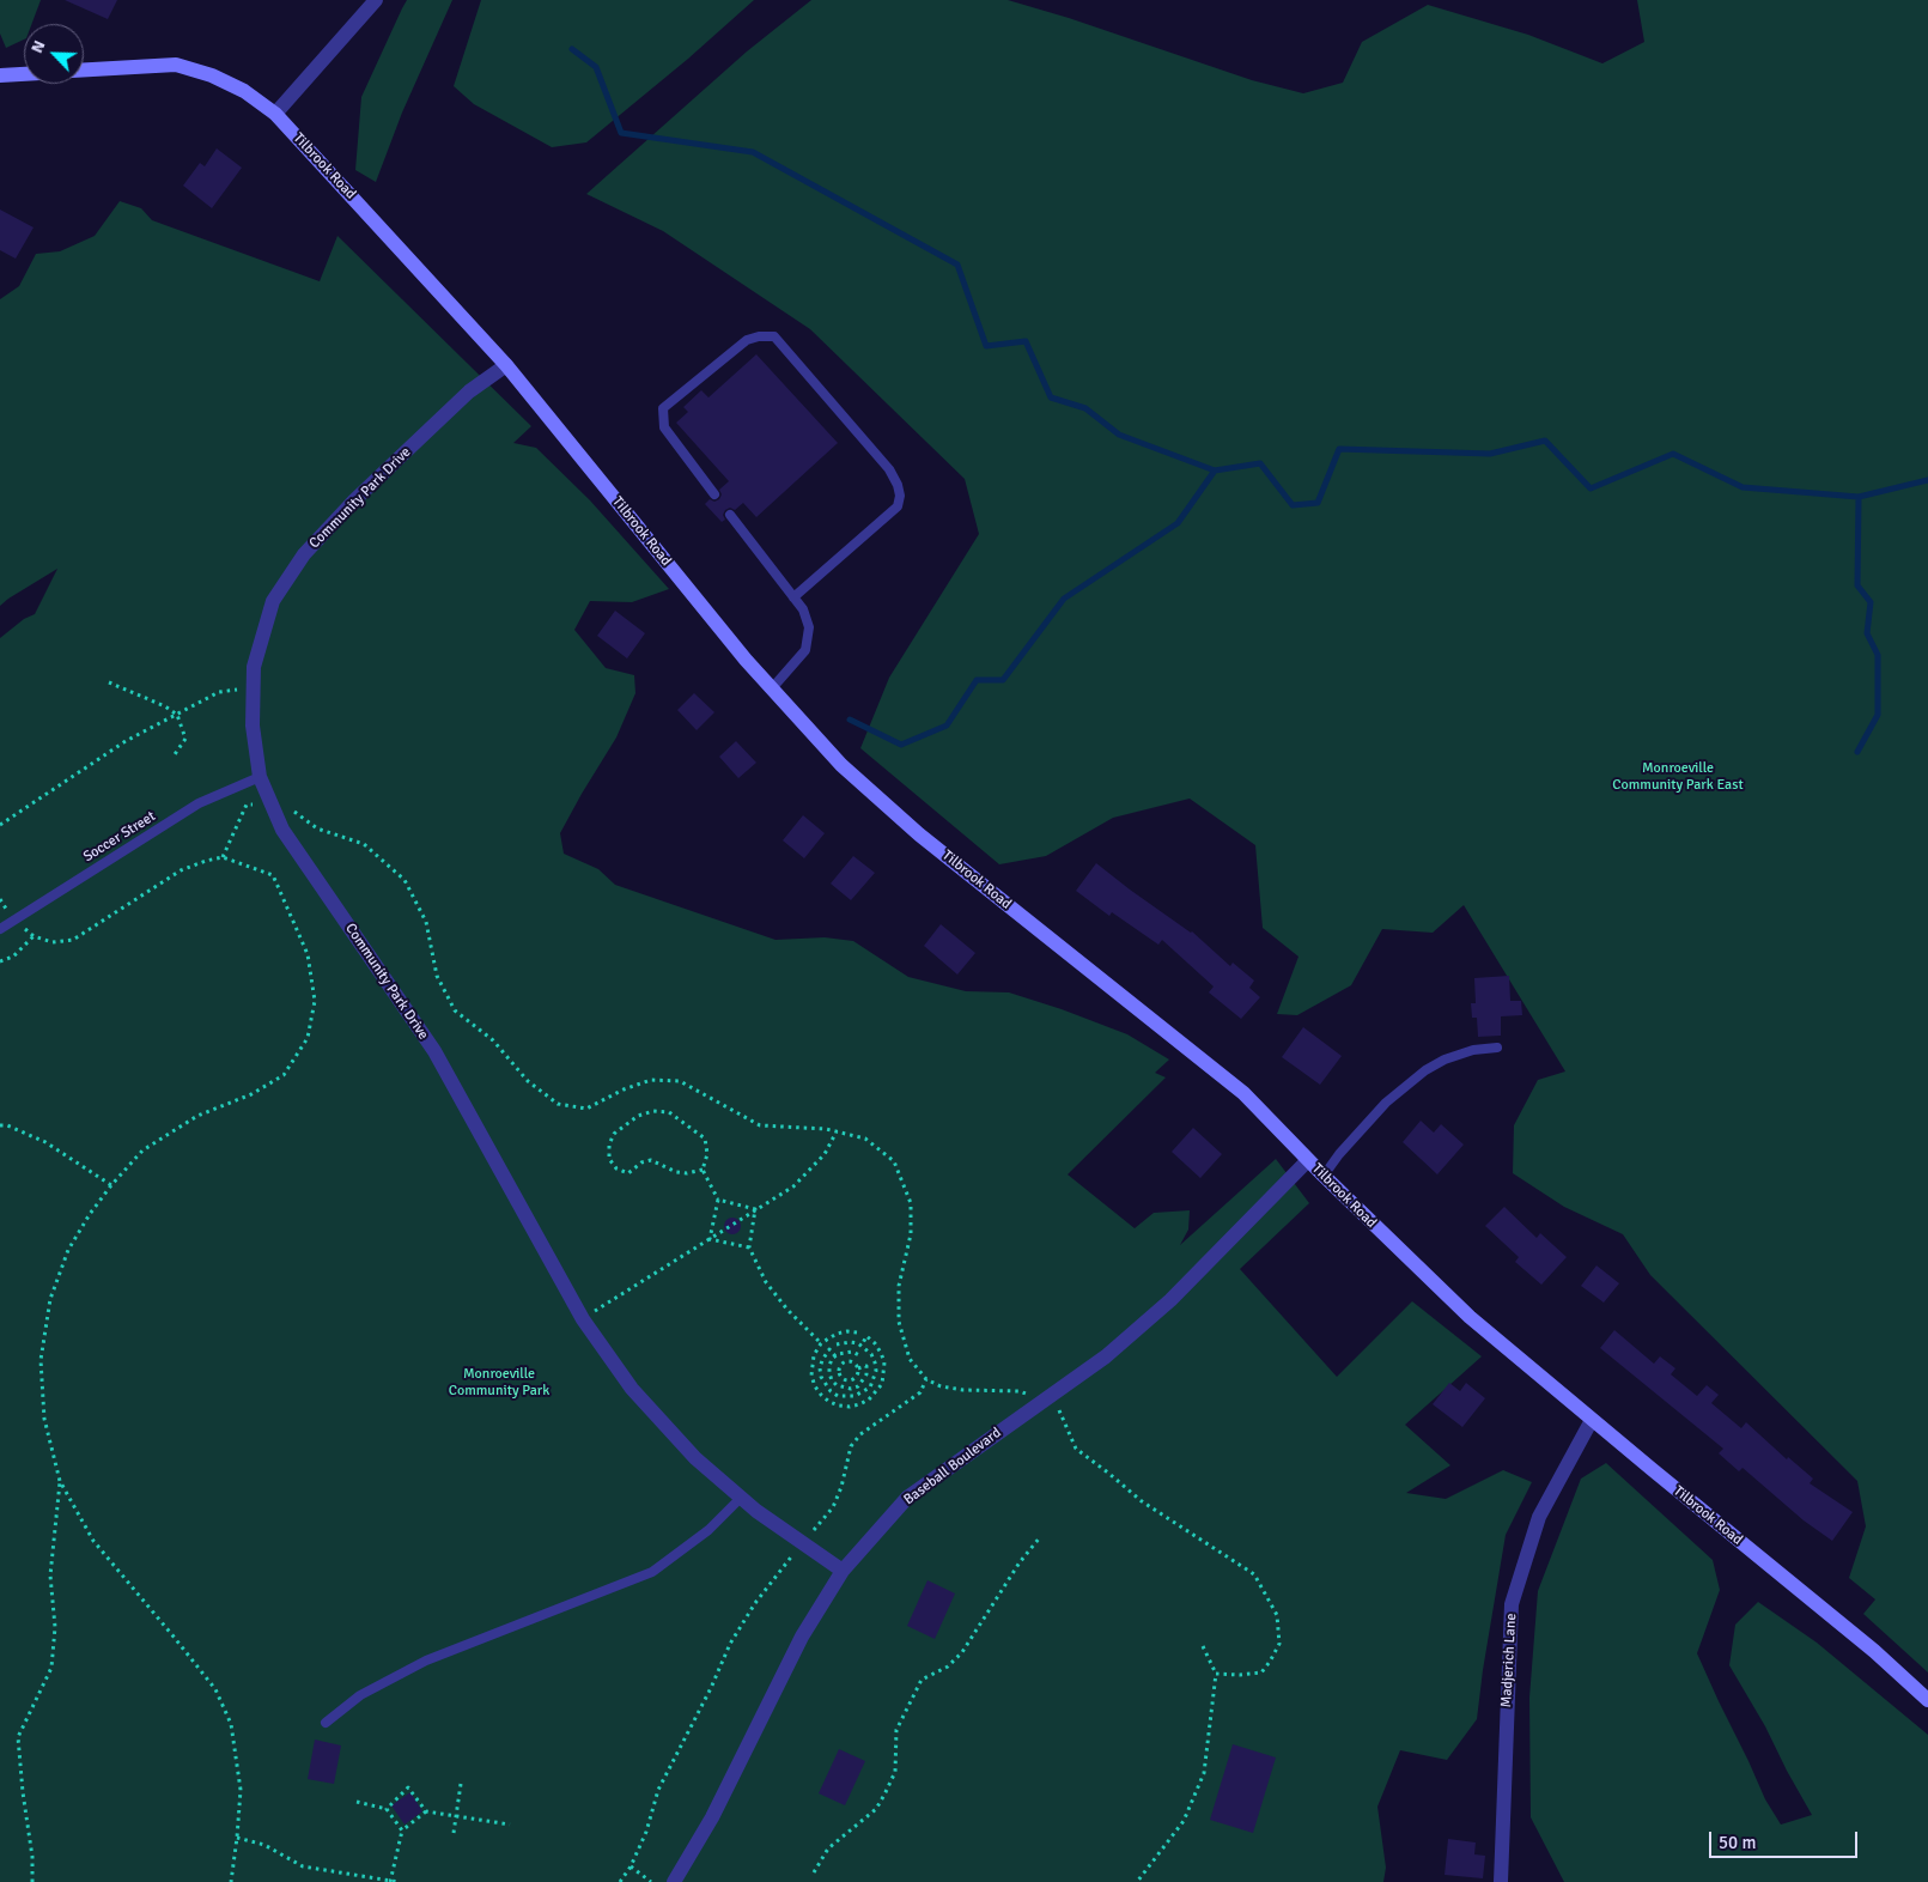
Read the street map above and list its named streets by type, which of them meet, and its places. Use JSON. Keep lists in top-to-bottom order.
{
  "streets": {
    "street": [
      "Tilbrook Road",
      "Community Park Drive",
      "Baseball Boulevard",
      "Madjerich Lane"
    ],
    "lane": ["Soccer Street"]
  },
  "crossings": [
    ["Tilbrook Road", "Community Park Drive"],
    ["Tilbrook Road", "Baseball Boulevard"],
    ["Tilbrook Road", "Madjerich Lane"],
    ["Community Park Drive", "Soccer Street"],
    ["Community Park Drive", "Baseball Boulevard"]
  ],
  "parks": ["Monroeville Community Park East", "Monroeville Community Park"],
  "scale_bar": "50 m",
  "north": "top left"
}
